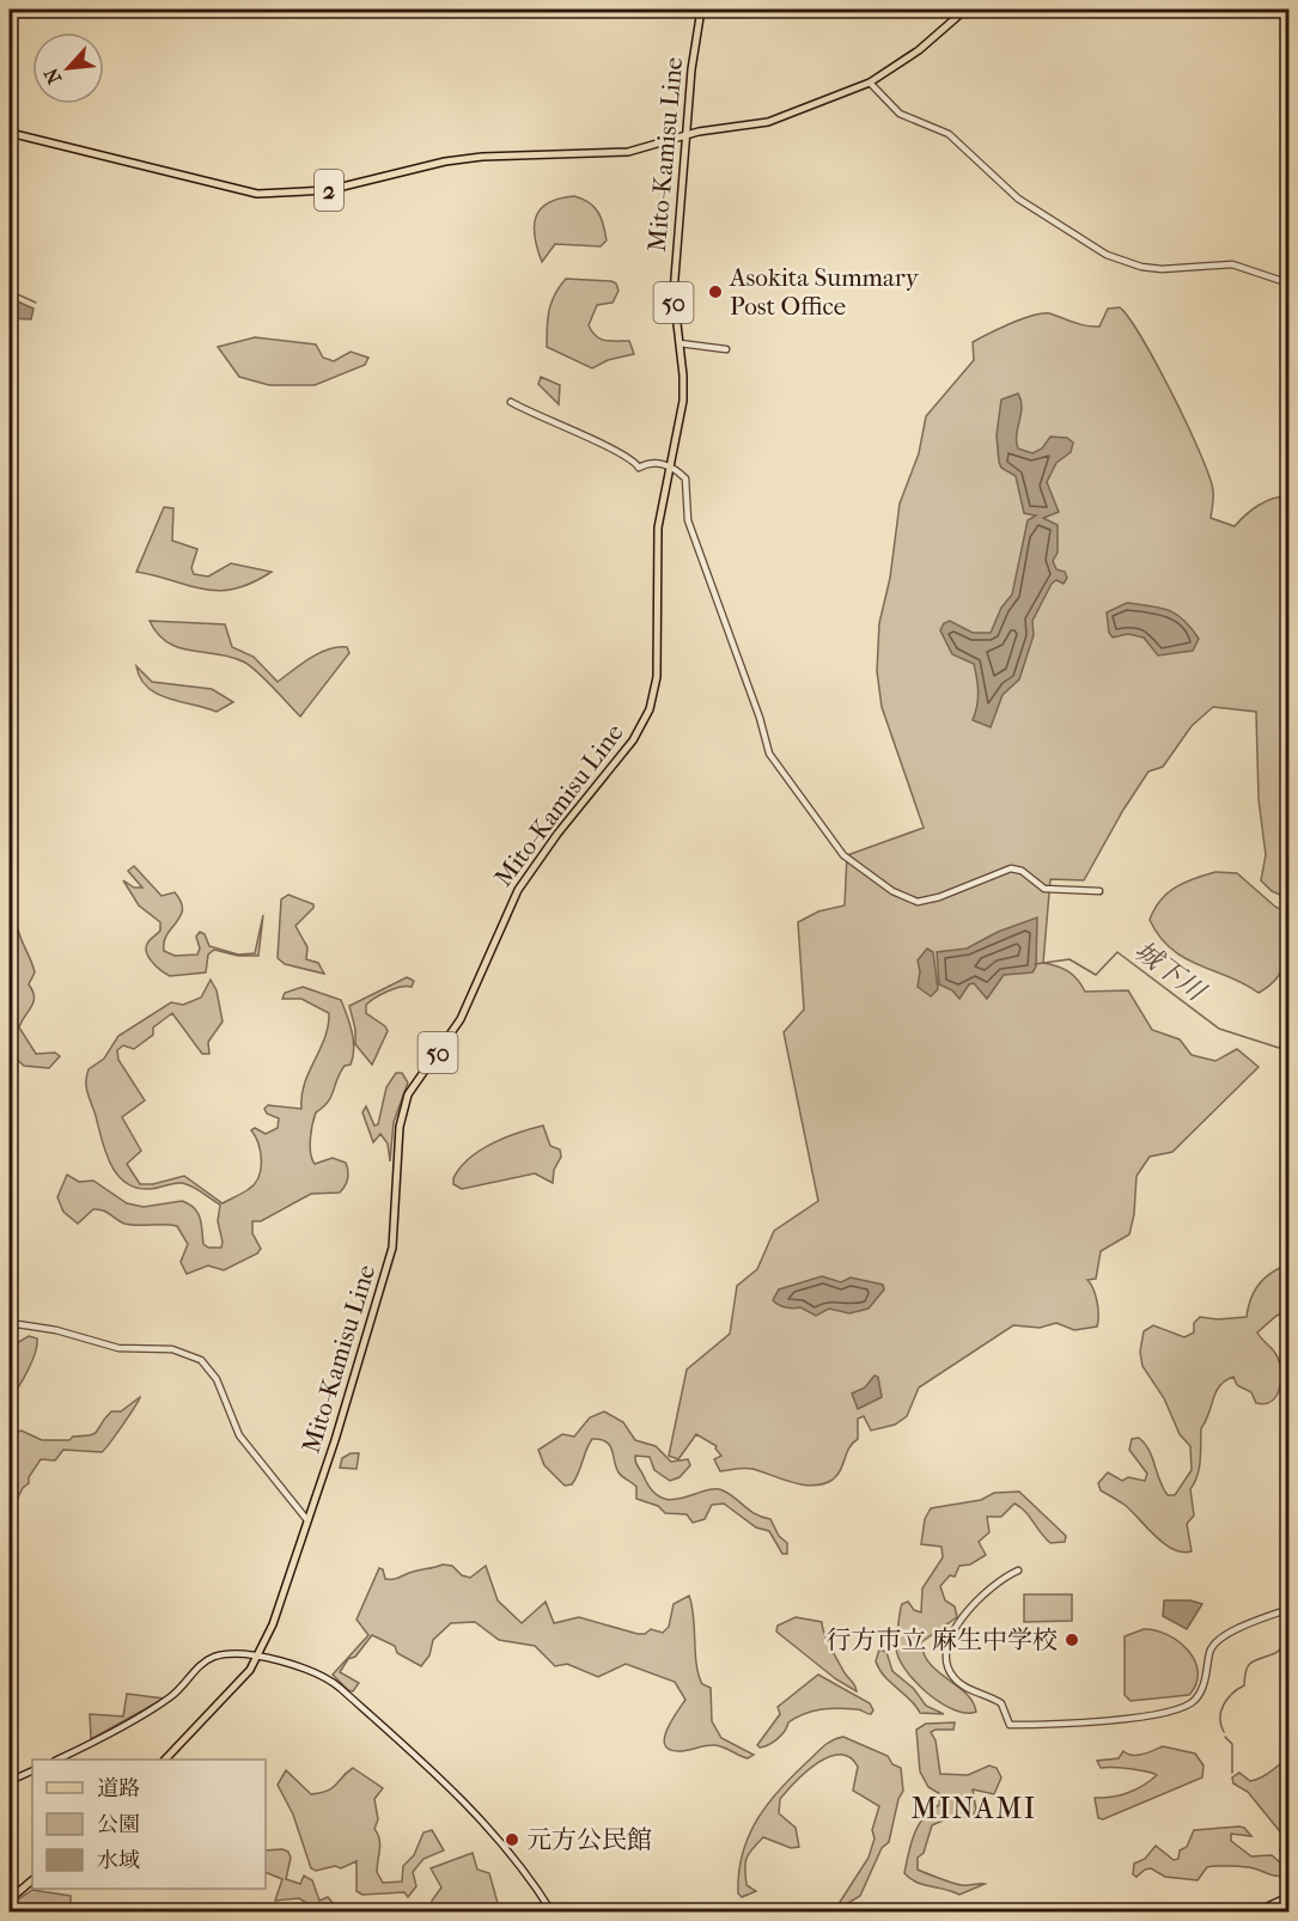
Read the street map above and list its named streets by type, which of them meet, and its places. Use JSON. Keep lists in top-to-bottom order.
{
  "streets": {
    "main road": ["Mito-Kamisu Line", "2", "50"]
  },
  "crossings": [
    ["Mito-Kamisu Line", "2"]
  ],
  "districts": ["MINAMI"],
  "water": ["城下川"],
  "places": ["Asokita Summary Post Office", "行方市立 麻生中学校", "元方公民館"],
  "legend": ["道路", "公園", "水域"],
  "north": "bottom left"
}
